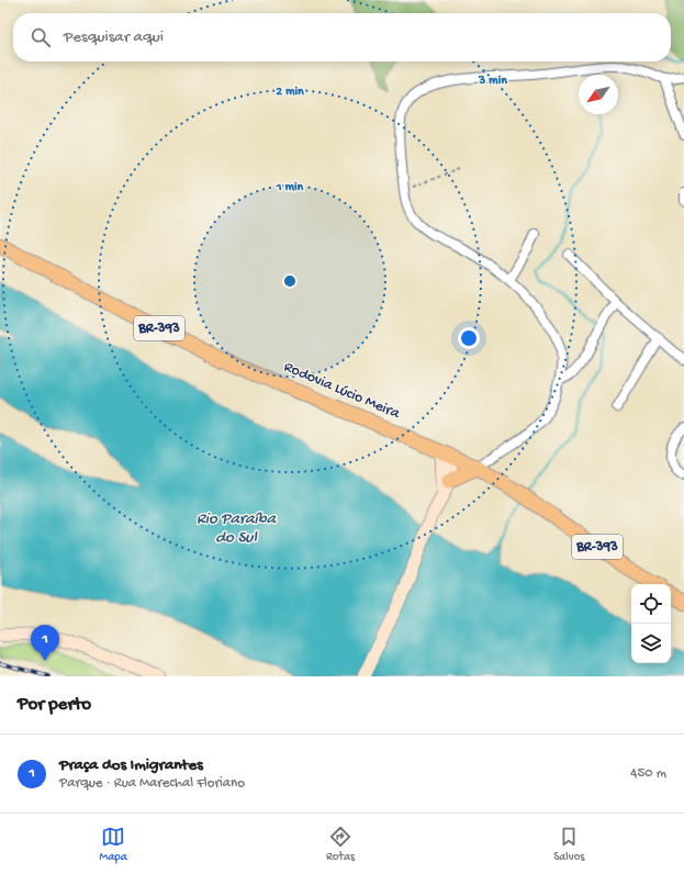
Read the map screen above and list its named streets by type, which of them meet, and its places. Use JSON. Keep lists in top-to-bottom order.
{
  "streets": {
    "highway": ["BR-393", "Rodovia Lúcio Meira"]
  },
  "water": ["Rio Paraíba do Sul"],
  "north": "bottom left",
  "page": {
    "search": "Pesquisar aqui",
    "pins": "1",
    "heading": "Por perto",
    "list": [
      {
        "mark": "1",
        "name": "Praça dos Imigrantes",
        "note": "Parque · Rua Marechal Floriano",
        "value": "450 m"
      }
    ],
    "nav": ["Mapa", "Rotas", "Salvos"]
  },
  "rings": ["3 min", "2 min", "1 min"]
}
